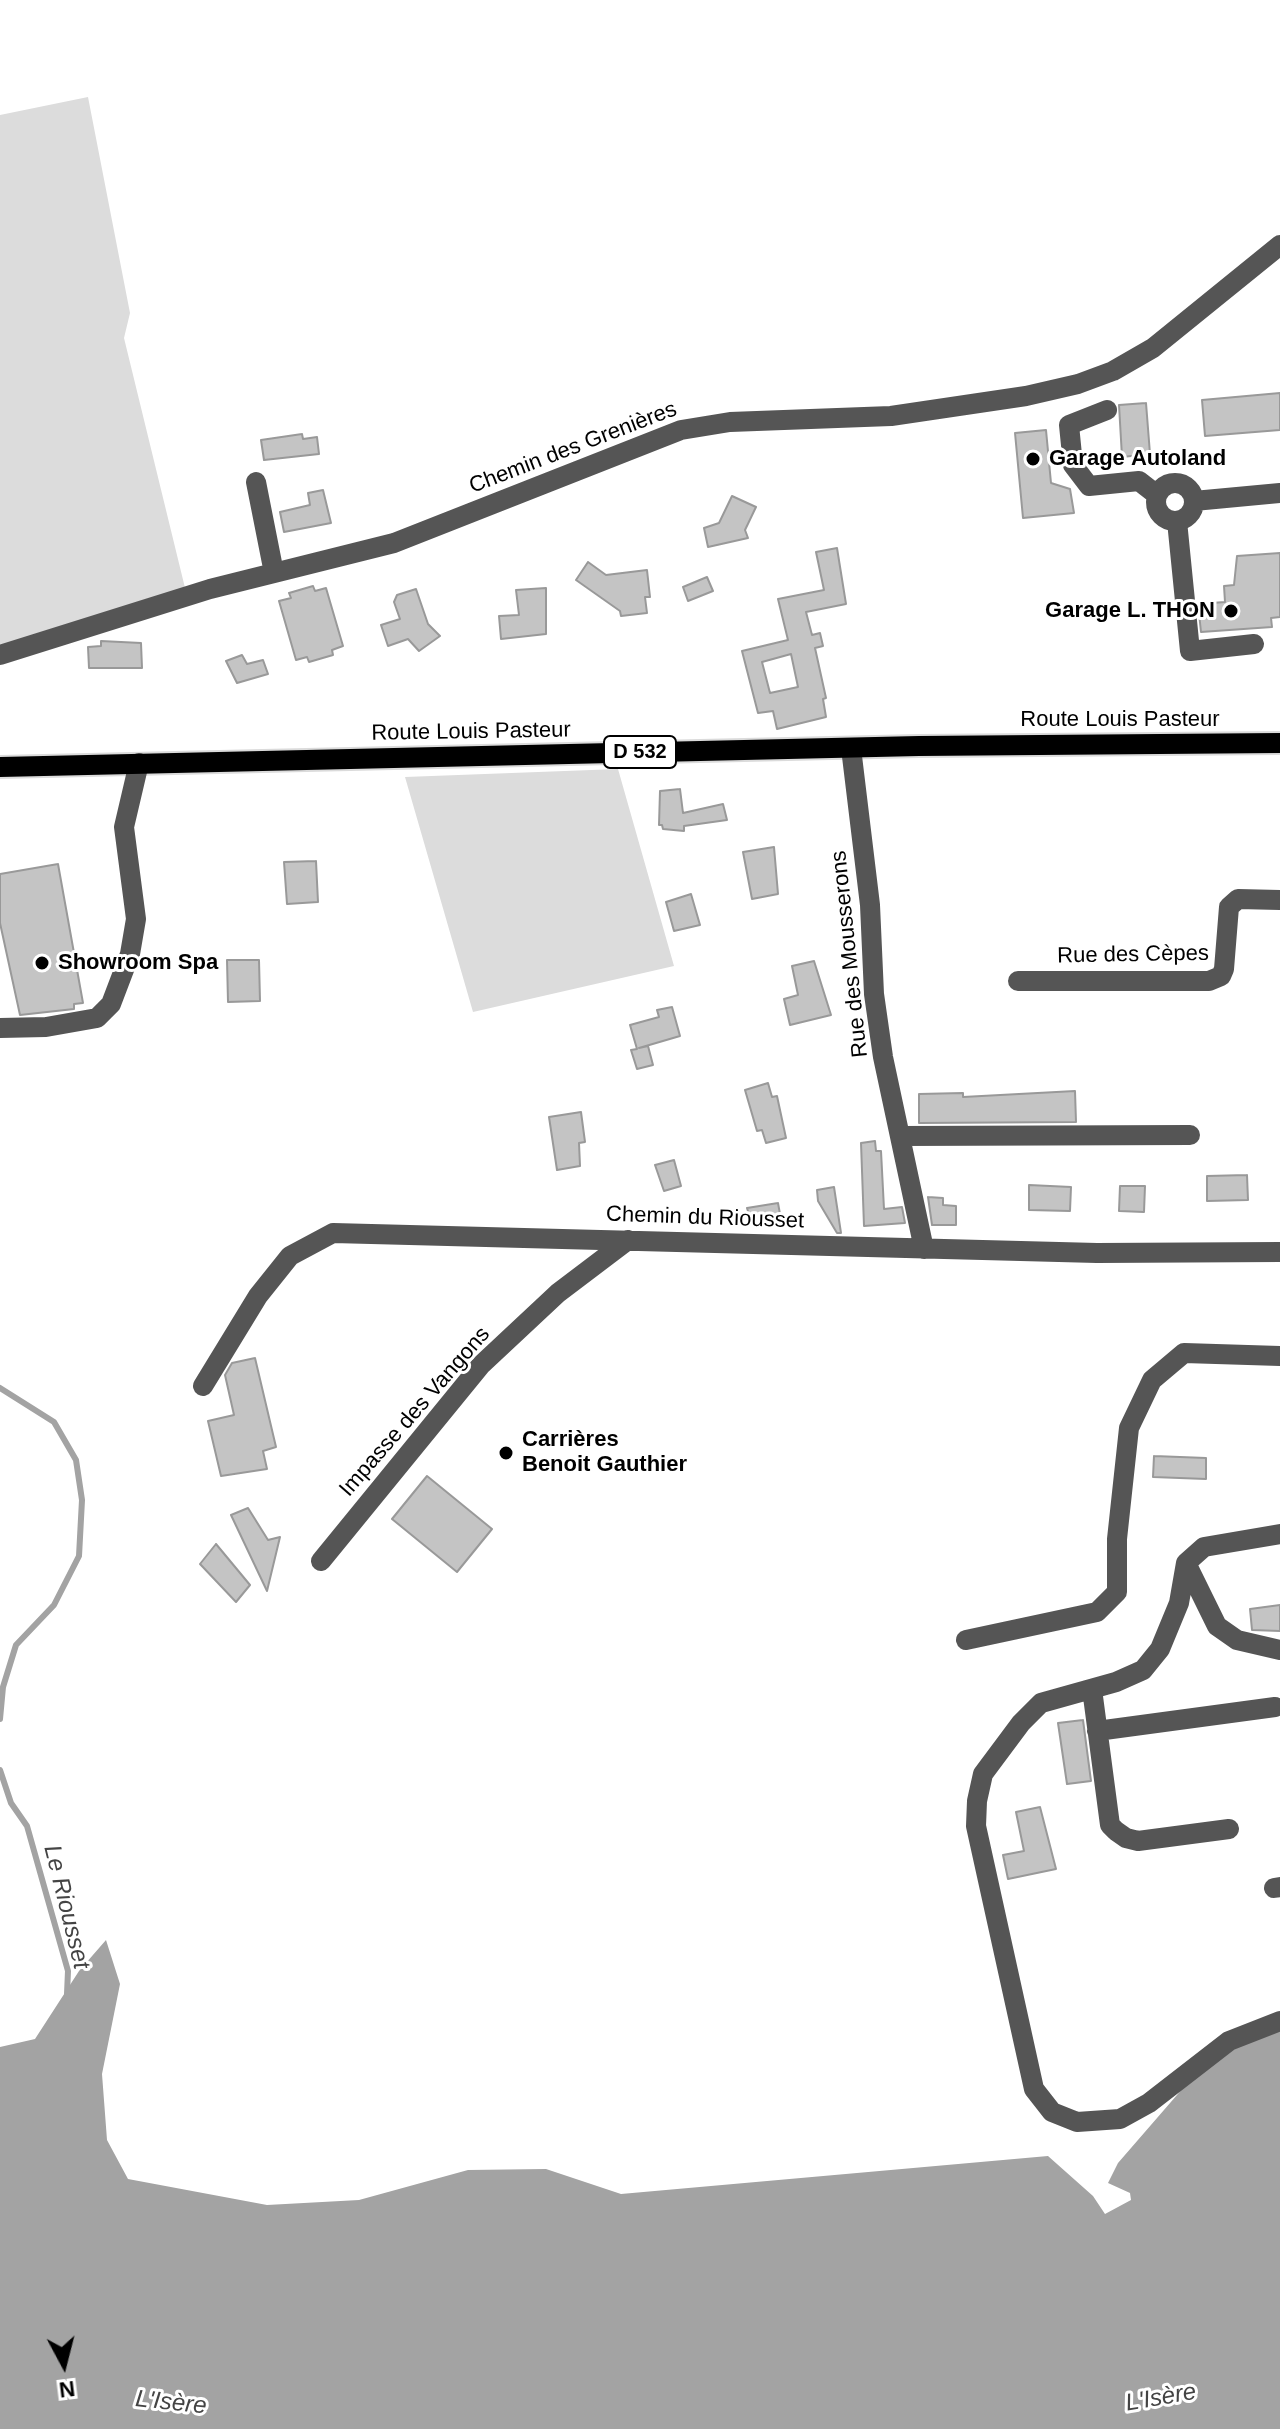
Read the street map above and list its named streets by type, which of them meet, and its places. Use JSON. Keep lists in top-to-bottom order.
{
  "streets": {
    "main road": ["Route Louis Pasteur", "D 532"],
    "street": [
      "Chemin des Grenières",
      "Rue des Mousserons",
      "Rue des Cèpes",
      "Chemin du Riousset",
      "Impasse des Vangons"
    ]
  },
  "crossings": [
    ["Route Louis Pasteur", "Rue des Mousserons"],
    ["Rue des Mousserons", "Chemin du Riousset"],
    ["Chemin du Riousset", "Impasse des Vangons"]
  ],
  "water": ["Le Riousset", "L'Isère"],
  "places": [
    "Garage Autoland",
    "Garage L. THON",
    "Showroom Spa",
    "Carrières Benoit Gauthier"
  ],
  "north": "bottom"
}
